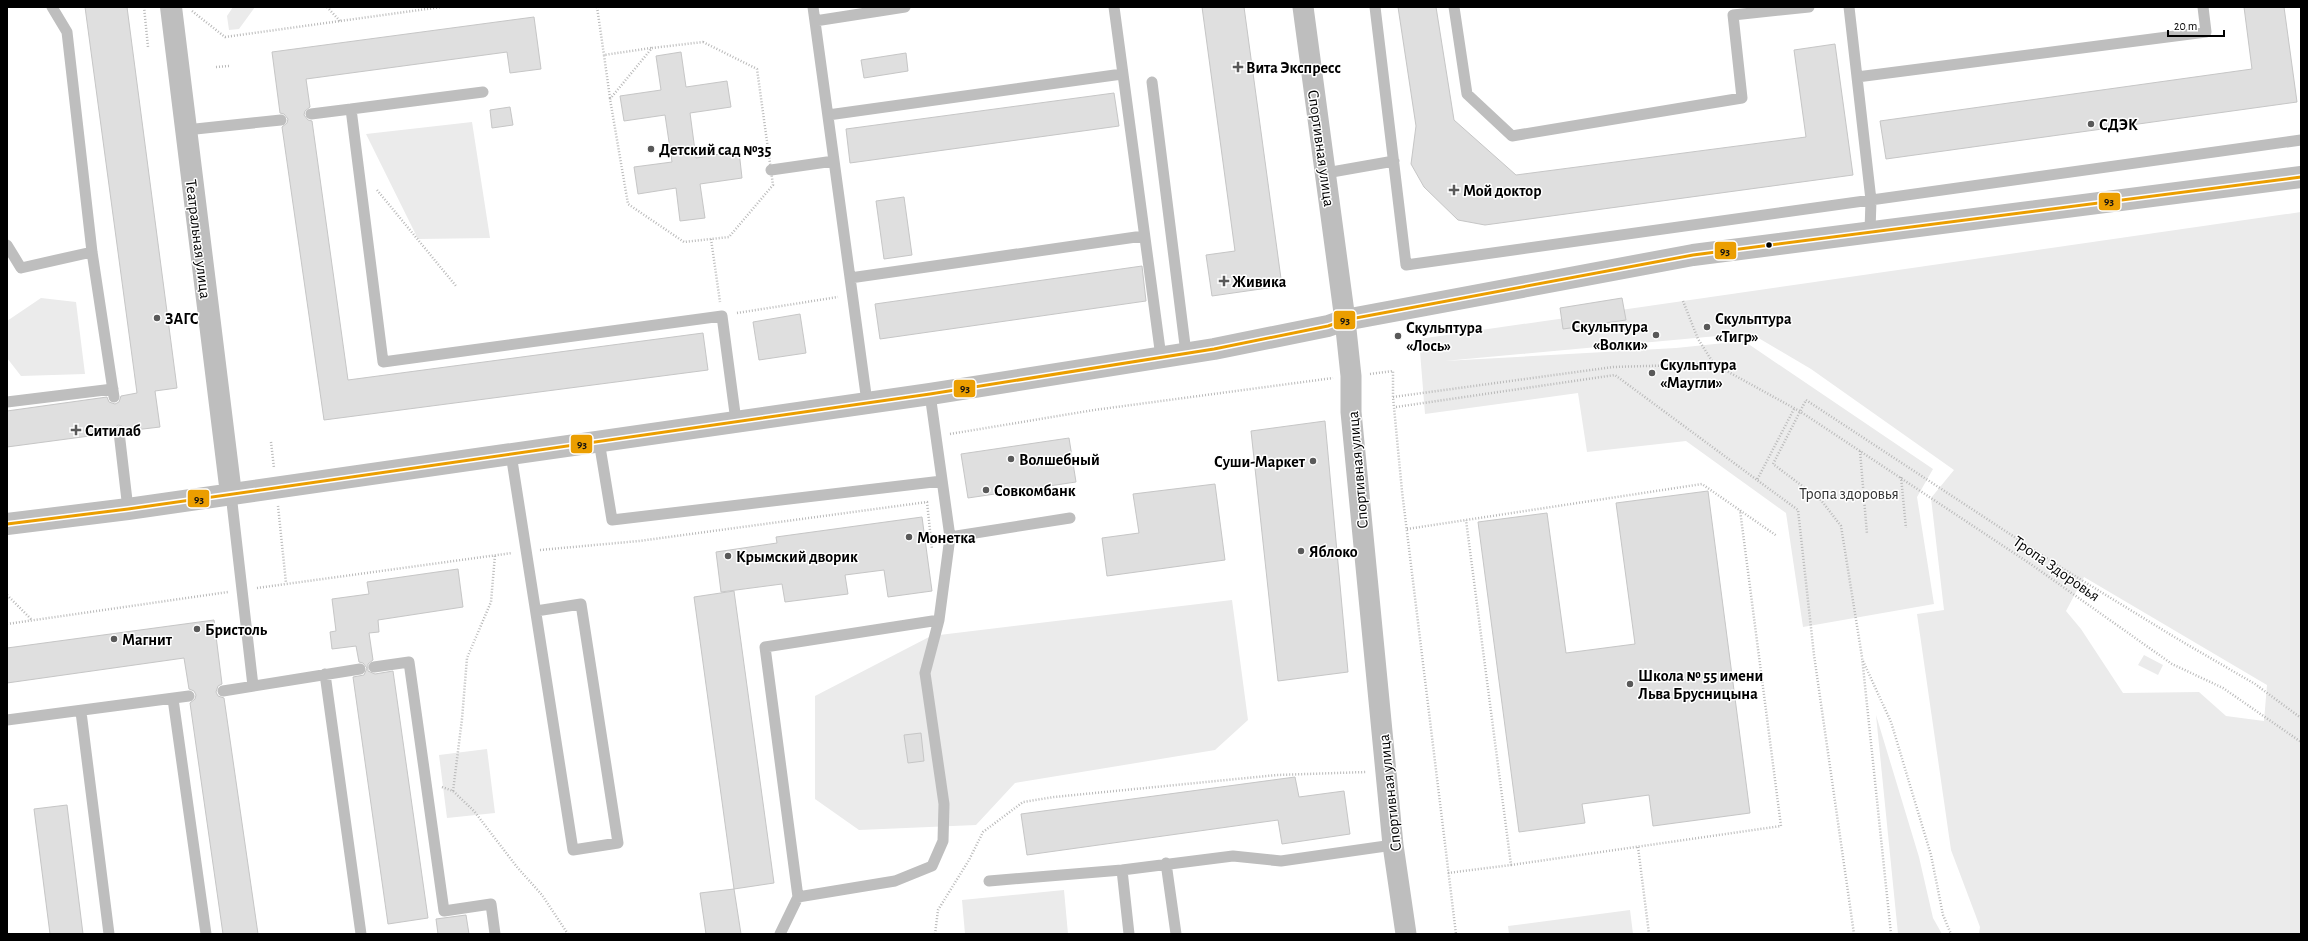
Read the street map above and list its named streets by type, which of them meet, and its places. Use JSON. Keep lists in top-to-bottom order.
{
  "streets": {
    "street": ["Спортивная улица", "Театральная улица"],
    "path": ["Тропа Здоровья"]
  },
  "parks": ["Тропа здоровья"],
  "places": {
    "health": [
      "Вита Экспресс",
      "Мой доктор",
      "Живика",
      "Ситилаб"
    ],
    "other": [
      "СДЭК",
      "Детский сад №35",
      "ЗАГС",
      "Скульптура «Тигр»",
      "Скульптура «Волки»",
      "Скульптура «Лось»",
      "Скульптура «Маугли»",
      "Волшебный",
      "Суши-Маркет",
      "Совкомбанк",
      "Монетка",
      "Яблоко",
      "Крымский дворик",
      "Бристоль",
      "Магнит",
      "Школа № 55 имени Льва Брусницына"
    ]
  },
  "lines": ["transit line 93"],
  "scale_bar": "20 m"
}
